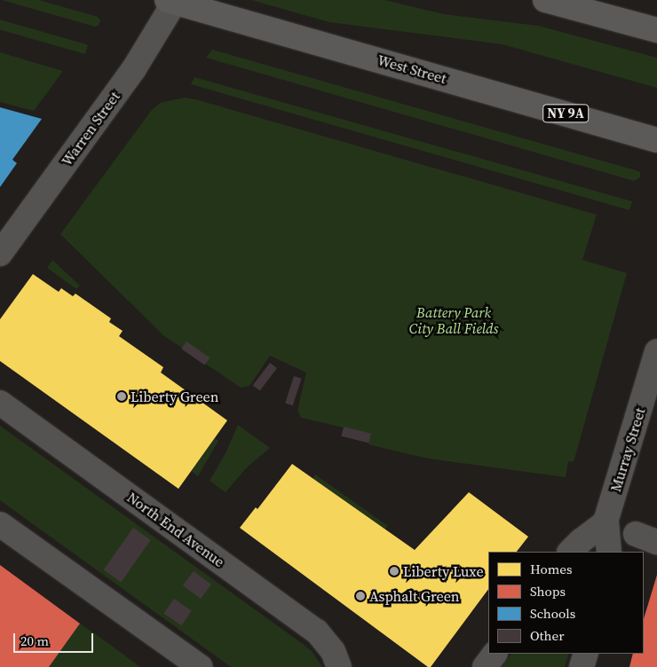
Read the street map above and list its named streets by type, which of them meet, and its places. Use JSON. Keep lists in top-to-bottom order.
{
  "streets": {
    "highway": ["West Street", "NY 9A"],
    "street": ["Warren Street", "Murray Street", "North End Avenue"]
  },
  "crossings": [
    ["West Street", "Warren Street"]
  ],
  "parks": ["Battery Park City Ball Fields"],
  "places": ["Liberty Green", "Liberty Luxe", "Asphalt Green"],
  "legend": [
    "Homes",
    "Shops",
    "Schools",
    "Other"
  ],
  "scale_bar": "20 m"
}
